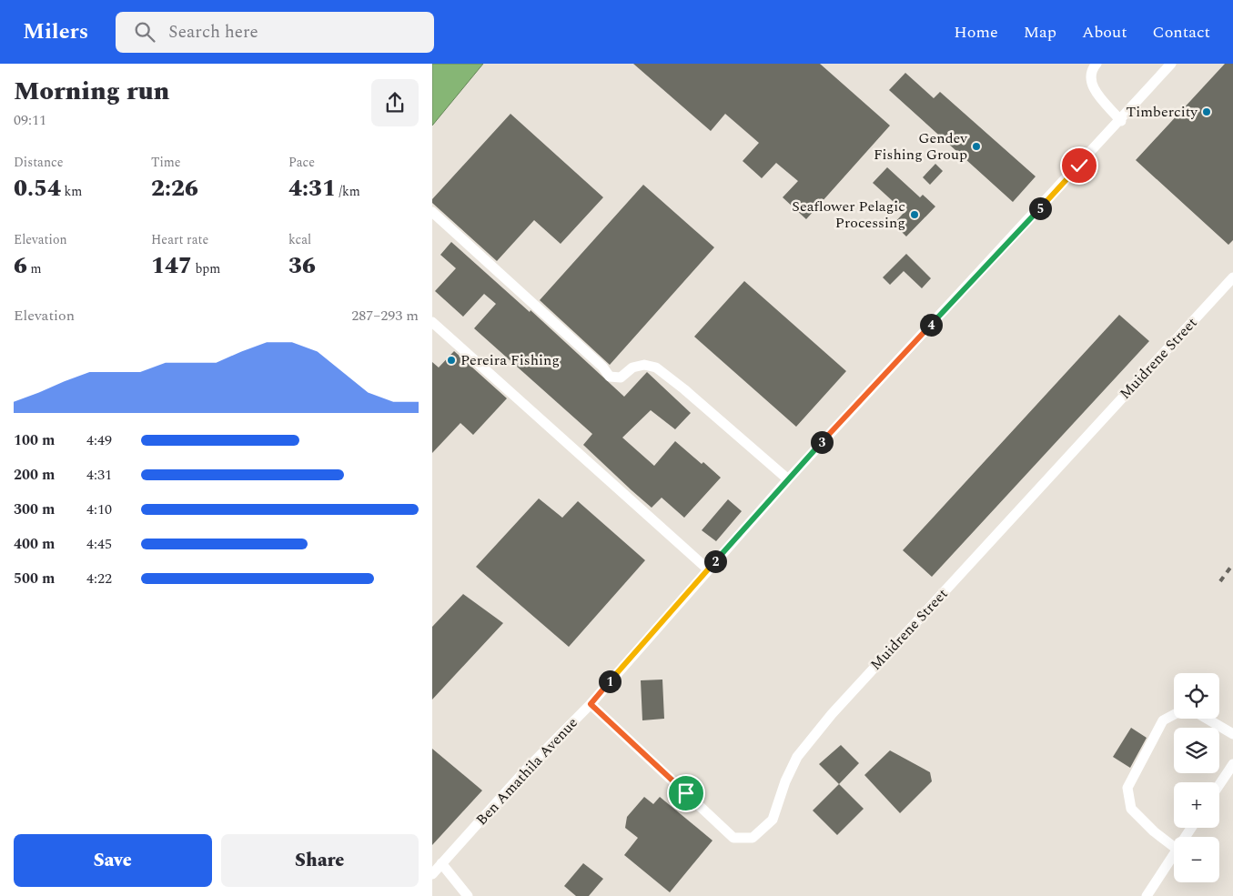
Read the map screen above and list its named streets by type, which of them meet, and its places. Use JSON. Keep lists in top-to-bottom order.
{
  "streets": {
    "street": ["Muidrene Street", "Ben Amathila Avenue"]
  },
  "crossings": [
    ["Muidrene Street", "Ben Amathila Avenue"]
  ],
  "places": [
    "Timbercity",
    "Gendev Fishing Group",
    "Seaflower Pelagic Processing",
    "Pereira Fishing"
  ],
  "page": {
    "header": "Milers",
    "search": "Search here",
    "nav": [
      "Home",
      "Map",
      "About",
      "Contact"
    ],
    "heading": ["Morning run", "09:11"],
    "stats": [
      ["Distance", "0.54 km"],
      ["Time", "2:26"],
      ["Pace", "4:31 /km"],
      ["Elevation", "6 m"],
      ["Heart rate", "147 bpm"],
      ["kcal", "36"]
    ],
    "pins": [
      "5",
      "4",
      "3",
      "2",
      "1"
    ],
    "chart": ["Elevation", "287–293 m"],
    "list": [
      {
        "name": "100 m",
        "note": "4:49"
      },
      {
        "name": "200 m",
        "note": "4:31"
      },
      {
        "name": "300 m",
        "note": "4:10"
      },
      {
        "name": "400 m",
        "note": "4:45"
      },
      {
        "name": "500 m",
        "note": "4:22"
      }
    ],
    "map_buttons": ["+", "−"],
    "buttons": ["Save", "Share"]
  }
}
